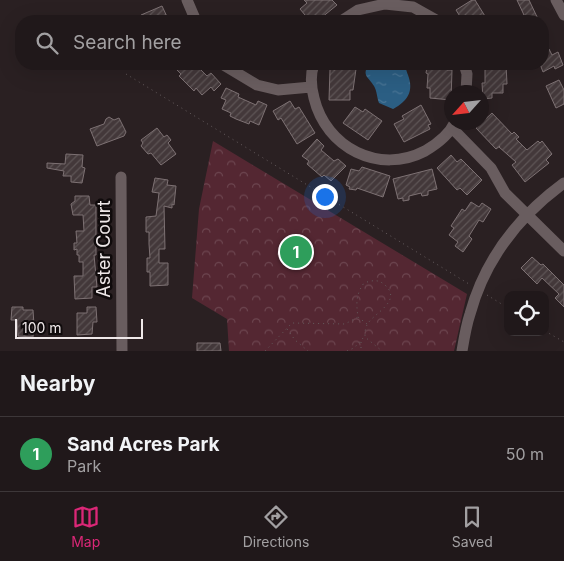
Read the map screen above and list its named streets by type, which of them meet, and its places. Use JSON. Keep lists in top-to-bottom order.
{
  "streets": {
    "street": ["Aster Court"]
  },
  "scale_bar": "100 m",
  "north": "bottom left",
  "page": {
    "search": "Search here",
    "pins": "1",
    "scale": "100 m",
    "heading": "Nearby",
    "list": [
      {
        "mark": "1",
        "name": "Sand Acres Park",
        "note": "Park",
        "value": "50 m"
      }
    ],
    "nav": ["Map", "Directions", "Saved"]
  }
}
